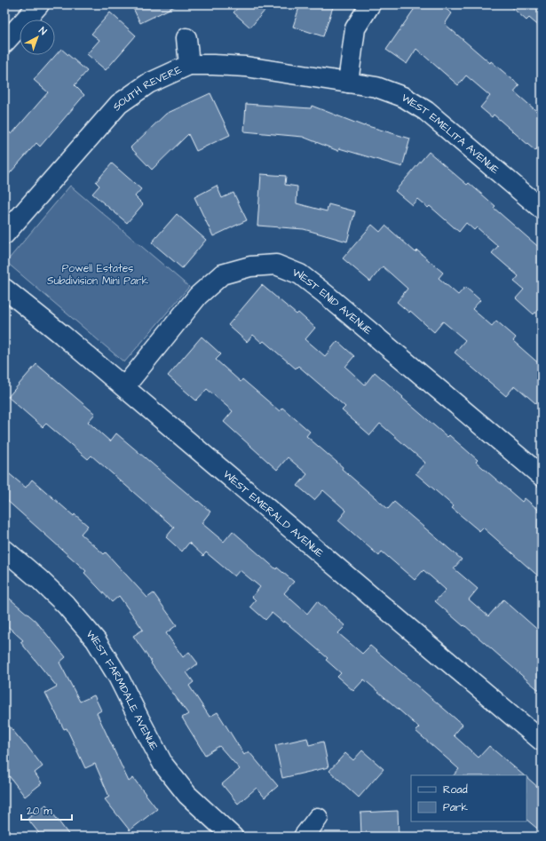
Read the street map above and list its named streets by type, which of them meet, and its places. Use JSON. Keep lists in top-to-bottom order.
{
  "streets": {
    "street": [
      "SOUTH REVERE",
      "WEST EMELITA AVENUE",
      "WEST ENID AVENUE",
      "WEST EMERALD AVENUE",
      "WEST FARMDALE AVENUE"
    ]
  },
  "crossings": [
    ["SOUTH REVERE", "WEST EMELITA AVENUE"],
    ["WEST ENID AVENUE", "WEST EMERALD AVENUE"]
  ],
  "parks": ["Powell Estates Subdivision Mini Park"],
  "legend": ["Road", "Park"],
  "scale_bar": "20 m",
  "north": "top right"
}
